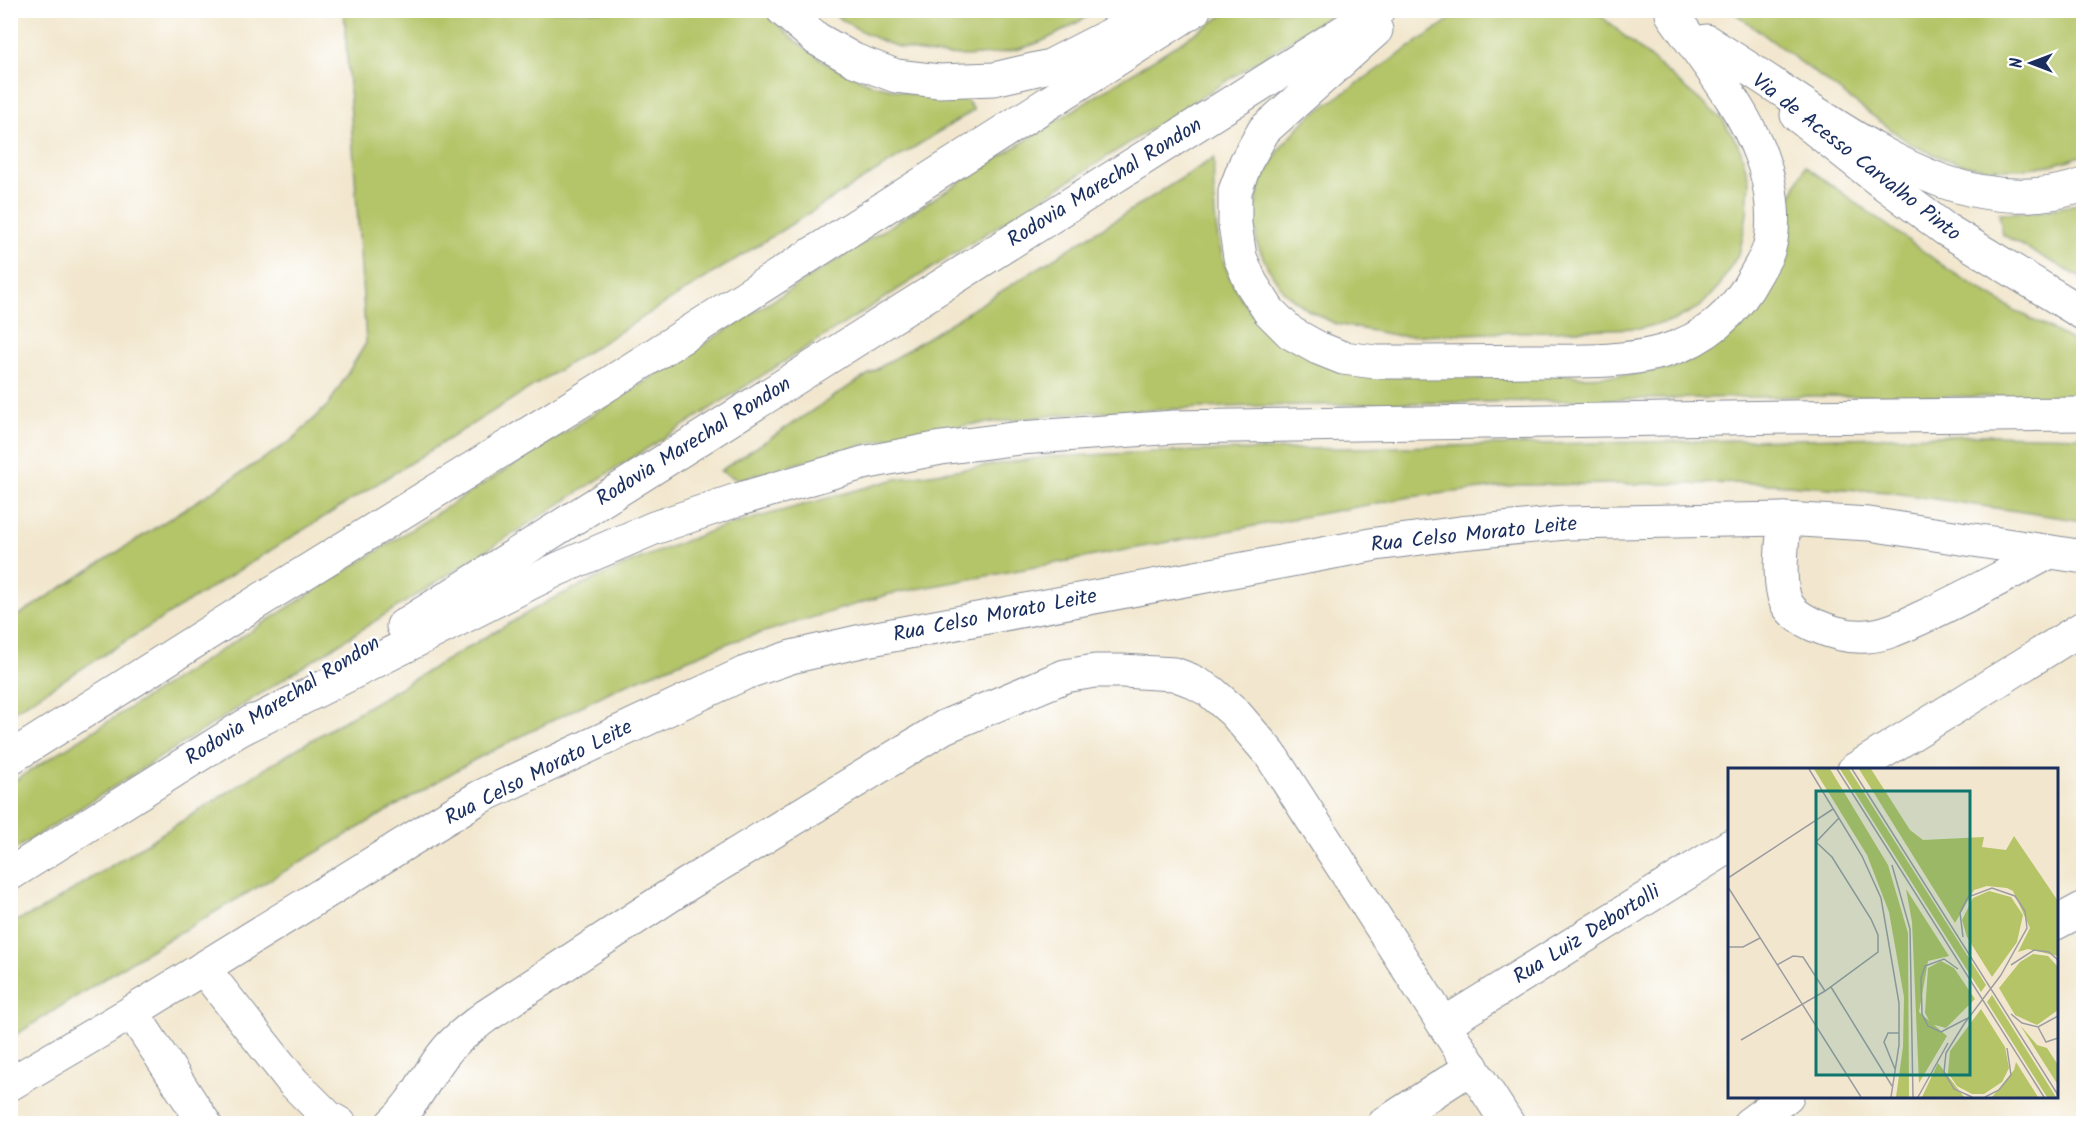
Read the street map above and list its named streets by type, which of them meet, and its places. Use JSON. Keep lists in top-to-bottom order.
{
  "streets": {
    "main road": [
      "Via de Acesso Carvalho Pinto",
      "Rodovia Marechal Rondon",
      "Rua Celso Morato Leite",
      "Rua Luiz Debortolli"
    ]
  },
  "north": "left"
}
